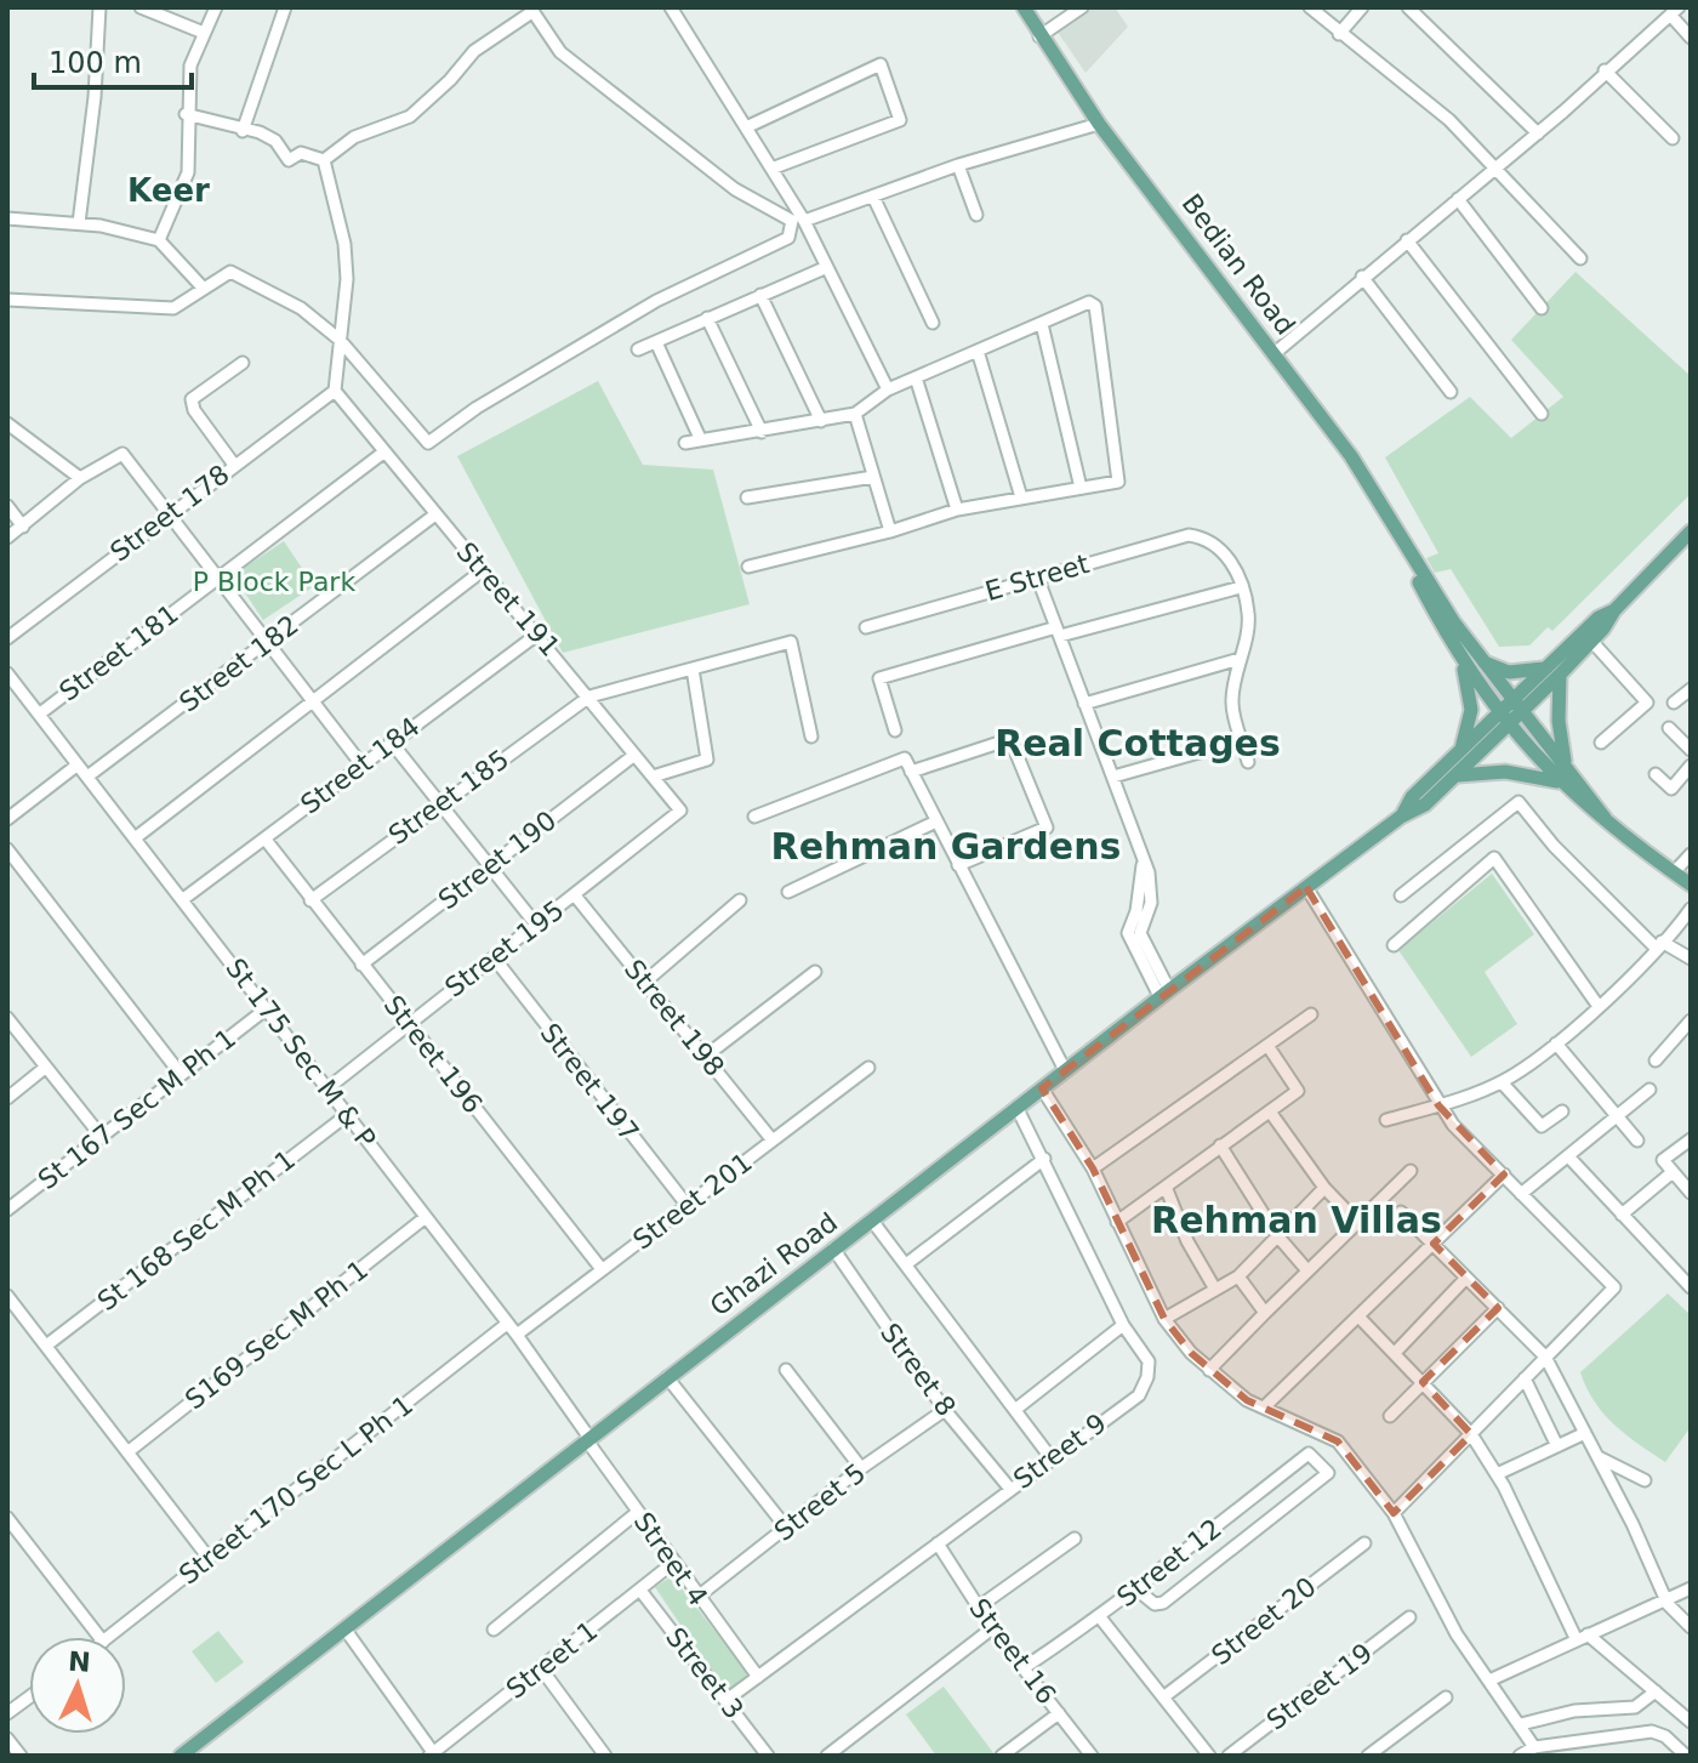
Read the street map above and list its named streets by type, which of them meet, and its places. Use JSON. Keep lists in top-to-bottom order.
{
  "streets": {
    "main road": ["Bedian Road", "Ghazi Road"],
    "street": [
      "Street 178",
      "E Street",
      "Street 191",
      "Street 181",
      "Street 182",
      "Street 184",
      "Street 185",
      "Street 190",
      "Street 195",
      "Street 198",
      "St 175 Sec M & P",
      "Street 196",
      "Street 197",
      "St 167 Sec M Ph 1",
      "Street 201",
      "St 168 Sec M Ph 1",
      "S169 Sec M Ph 1",
      "Street 8",
      "Street 9",
      "Street 170 Sec L Ph 1",
      "Street 5",
      "Street 4",
      "Street 12",
      "Street 20",
      "Street 16",
      "Street 1",
      "Street 3",
      "Street 19"
    ]
  },
  "crossings": [
    ["Bedian Road", "Ghazi Road"],
    ["Street 178", "Street 191"],
    ["Street 191", "Street 181"],
    ["Street 191", "Street 182"],
    ["Street 191", "Street 184"],
    ["Street 191", "Street 185"],
    ["Street 191", "Street 190"],
    ["Street 191", "Street 195"],
    ["Street 181", "St 175 Sec M & P"],
    ["Street 182", "St 175 Sec M & P"],
    ["Street 184", "St 175 Sec M & P"],
    ["Street 184", "Street 196"],
    ["Street 185", "Street 196"],
    ["Street 190", "Street 196"],
    ["Street 195", "Street 198"],
    ["Street 195", "St 175 Sec M & P"],
    ["Street 195", "Street 196"],
    ["Street 195", "Street 197"],
    ["Street 198", "Street 201"],
    ["St 175 Sec M & P", "St 167 Sec M Ph 1"],
    ["St 175 Sec M & P", "Street 201"],
    ["St 175 Sec M & P", "St 168 Sec M Ph 1"],
    ["St 175 Sec M & P", "Ghazi Road"],
    ["St 175 Sec M & P", "S169 Sec M Ph 1"],
    ["St 175 Sec M & P", "Street 170 Sec L Ph 1"],
    ["St 175 Sec M & P", "Street 4"],
    ["Street 196", "Street 201"],
    ["Street 197", "Street 201"],
    ["Ghazi Road", "Street 8"],
    ["Ghazi Road", "Street 9"],
    ["Ghazi Road", "Street 4"],
    ["Street 8", "Street 9"],
    ["Street 8", "Street 5"],
    ["Street 9", "Street 4"],
    ["Street 9", "Street 16"],
    ["Street 9", "Street 3"],
    ["Street 5", "Street 4"],
    ["Street 4", "Street 1"],
    ["Street 12", "Street 16"],
    ["Street 1", "Street 3"]
  ],
  "districts": [
    "Keer",
    "Real Cottages",
    "Rehman Gardens",
    "Rehman Villas"
  ],
  "parks": ["P Block Park"],
  "scale_bar": "100 m",
  "north": "top"
}
